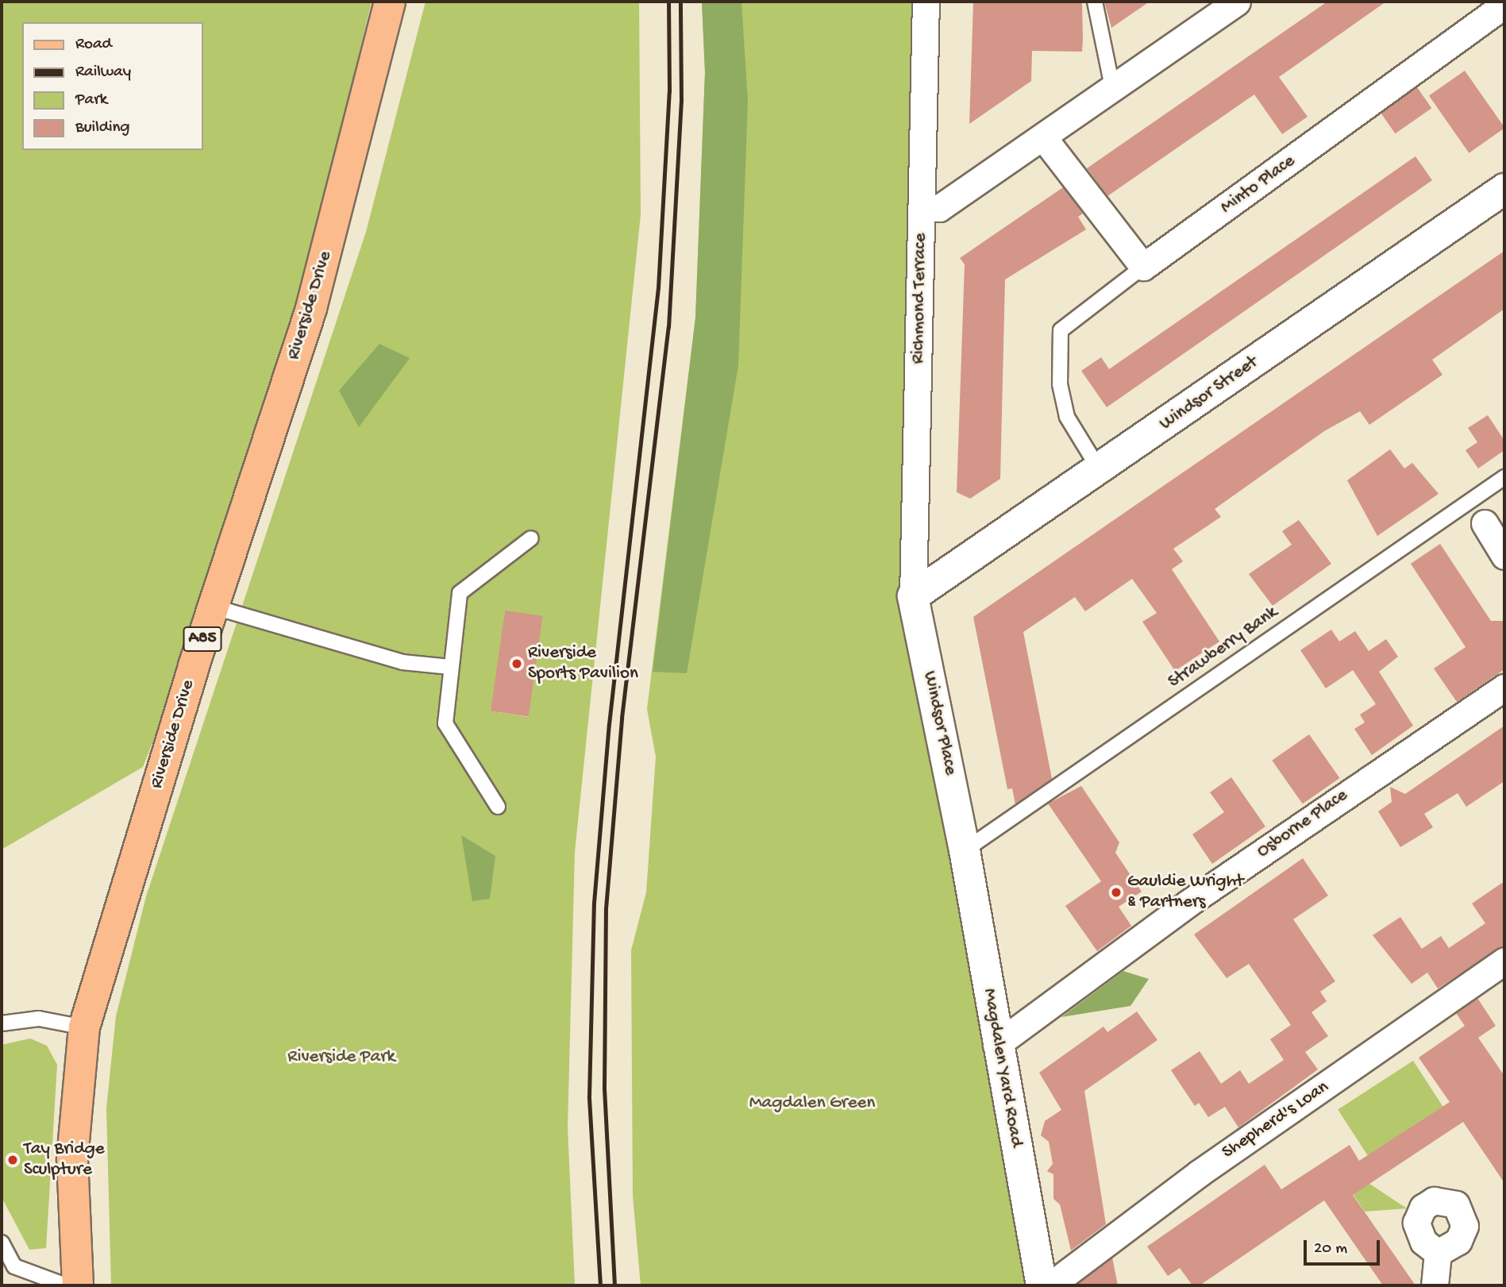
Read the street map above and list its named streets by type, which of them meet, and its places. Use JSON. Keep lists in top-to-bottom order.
{
  "streets": {
    "main road": ["Riverside Drive", "A85"],
    "street": [
      "Minto Place",
      "Richmond Terrace",
      "Windsor Street",
      "Windsor Place",
      "Osborne Place",
      "Magdalen Yard Road",
      "Shepherd's Loan"
    ],
    "lane": ["Strawberry Bank"]
  },
  "crossings": [
    ["Richmond Terrace", "Windsor Street"],
    ["Richmond Terrace", "Windsor Place"],
    ["Windsor Street", "Windsor Place"],
    ["Strawberry Bank", "Windsor Place"],
    ["Strawberry Bank", "Magdalen Yard Road"],
    ["Windsor Place", "Magdalen Yard Road"],
    ["Osborne Place", "Magdalen Yard Road"]
  ],
  "parks": ["Riverside Park", "Magdalen Green"],
  "places": ["Riverside Sports Pavilion", "Gauldie Wright & Partners", "Tay Bridge Sculpture"],
  "legend": [
    "Road",
    "Railway",
    "Park",
    "Building"
  ],
  "scale_bar": "20 m"
}
